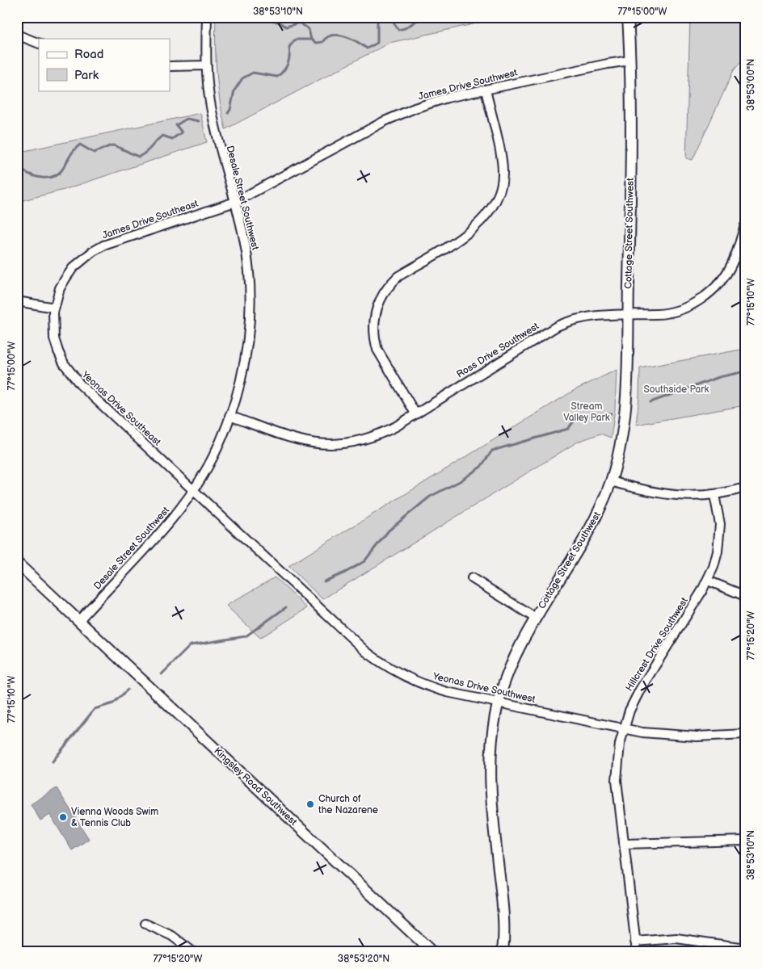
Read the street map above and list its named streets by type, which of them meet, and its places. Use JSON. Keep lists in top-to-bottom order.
{
  "streets": {
    "street": [
      "James Drive Southwest",
      "Desale Street Southwest",
      "James Drive Southeast",
      "Cottage Street Southwest",
      "Ross Drive Southwest",
      "Yeonas Drive Southeast",
      "Hillcrest Drive Southwest",
      "Yeonas Drive Southwest",
      "Kingsley Road Southwest"
    ]
  },
  "crossings": [
    ["James Drive Southwest", "Desale Street Southwest"],
    ["James Drive Southwest", "James Drive Southeast"],
    ["James Drive Southwest", "Cottage Street Southwest"],
    ["Desale Street Southwest", "James Drive Southeast"],
    ["Desale Street Southwest", "Ross Drive Southwest"],
    ["Desale Street Southwest", "Yeonas Drive Southeast"],
    ["Desale Street Southwest", "Yeonas Drive Southwest"],
    ["Desale Street Southwest", "Kingsley Road Southwest"],
    ["James Drive Southeast", "Yeonas Drive Southeast"],
    ["Cottage Street Southwest", "Ross Drive Southwest"],
    ["Cottage Street Southwest", "Yeonas Drive Southwest"],
    ["Yeonas Drive Southeast", "Yeonas Drive Southwest"],
    ["Hillcrest Drive Southwest", "Yeonas Drive Southwest"]
  ],
  "parks": ["Southside Park", "Stream Valley Park"],
  "places": ["Church of the Nazarene", "Vienna Woods Swim & Tennis Club"],
  "legend": ["Road", "Park"],
  "coordinates": [
    "38°53'10\"N",
    "77°15'00\"W",
    "38°53'00\"N",
    "77°15'10\"W",
    "77°15'20\"W",
    "38°53'20\"N"
  ]
}
